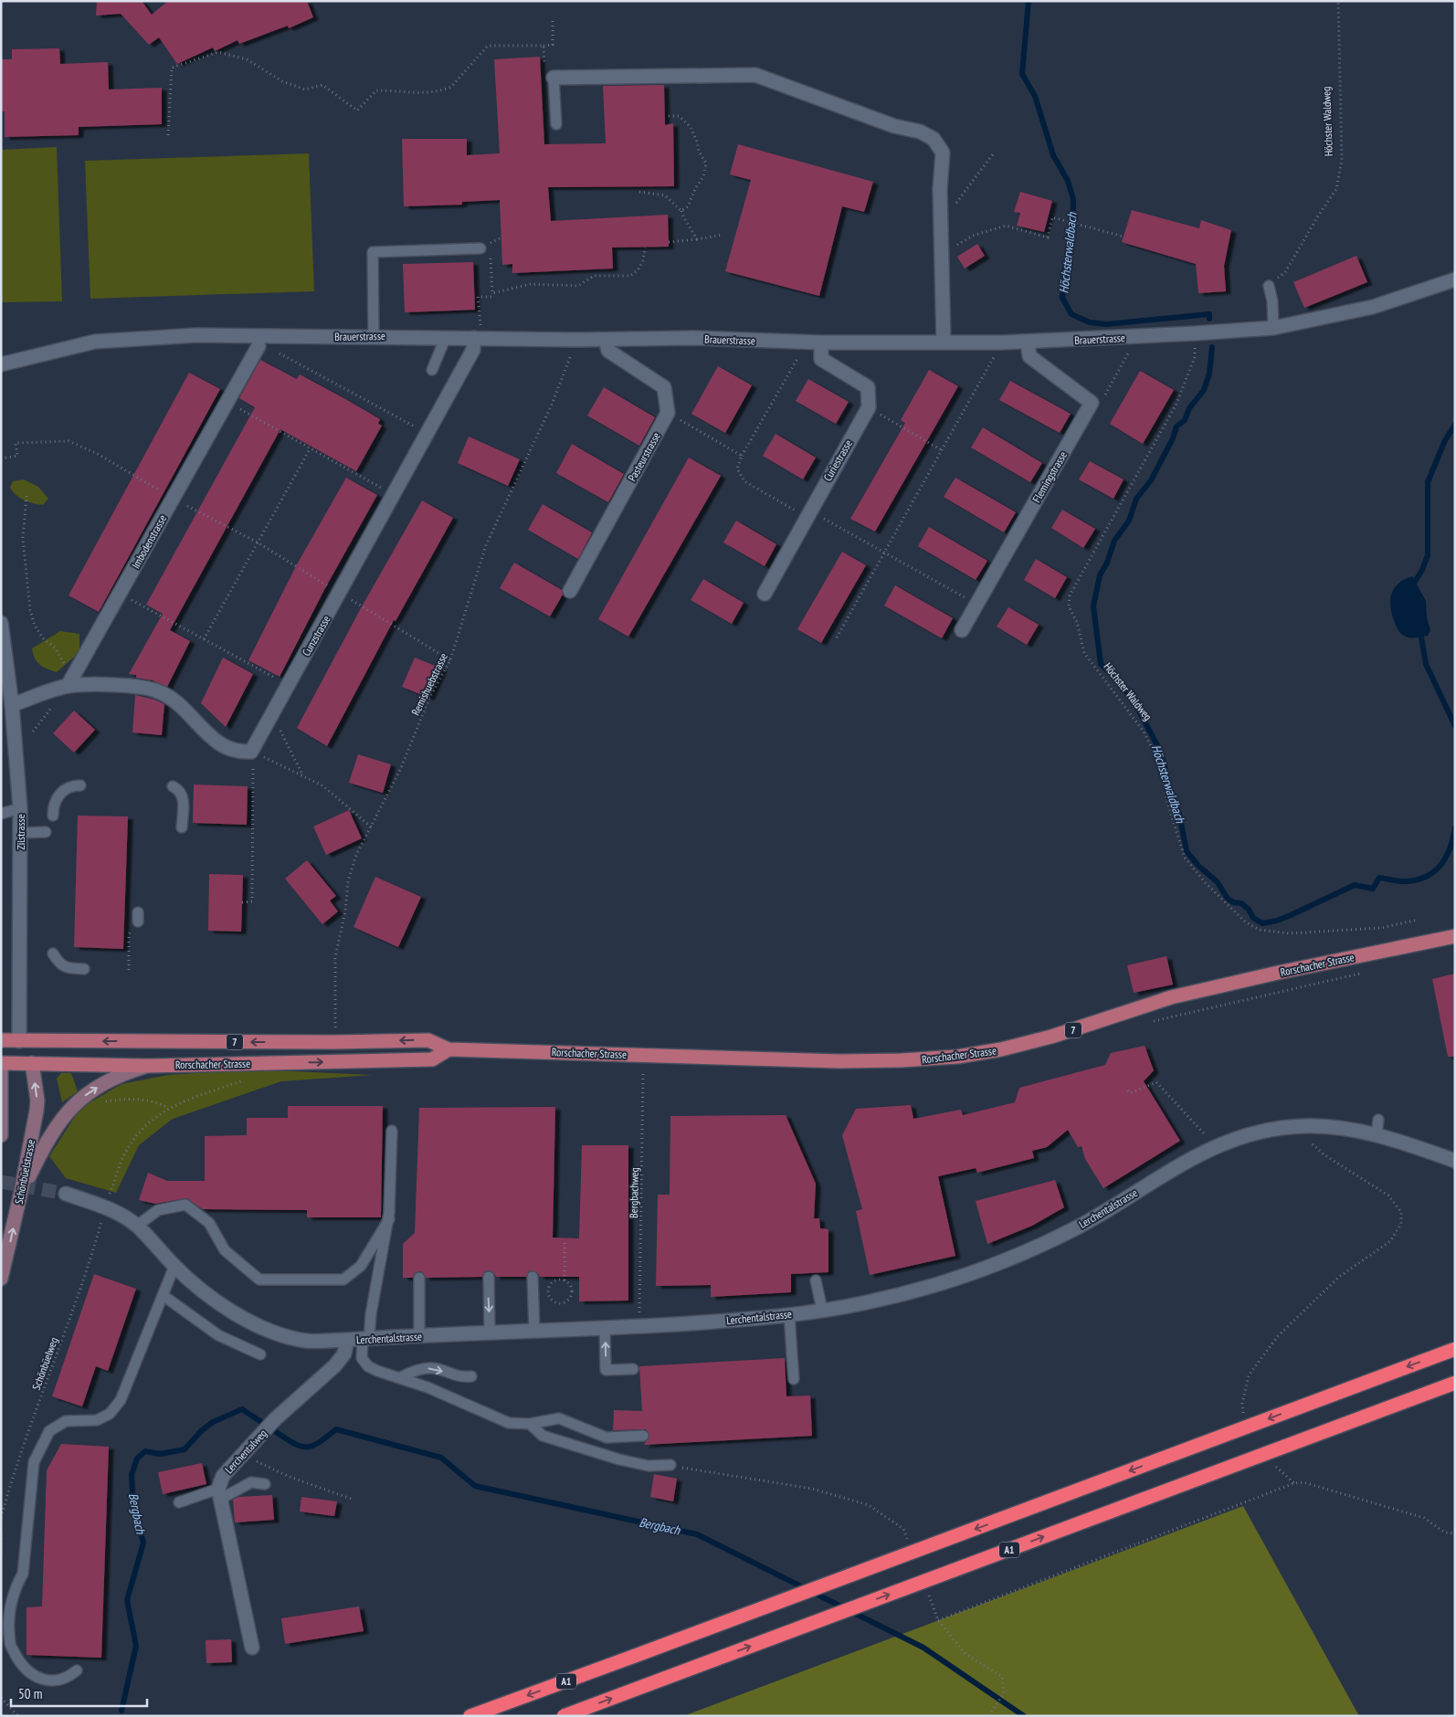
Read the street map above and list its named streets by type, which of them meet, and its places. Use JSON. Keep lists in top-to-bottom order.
{
  "streets": {
    "highway": ["A1"],
    "main road": ["Rorschacher Strasse", "7", "Schönbüelstrasse"],
    "street": [
      "Brauerstrasse",
      "Pasteurstrasse",
      "Curiestrasse",
      "Flemingstrasse",
      "Imbodenstrasse",
      "Cunzstrasse",
      "Zilstrasse",
      "Lerchentalstrasse",
      "Lerchentalweg"
    ],
    "path": [
      "Höchster Waldweg",
      "Remishuebstrasse",
      "Bergbachweg",
      "Schönbüelweg"
    ]
  },
  "crossings": [
    ["Höchster Waldweg", "Brauerstrasse"],
    ["Brauerstrasse", "Cunzstrasse"],
    ["Brauerstrasse", "Remishuebstrasse"],
    ["Remishuebstrasse", "Rorschacher Strasse"],
    ["Zilstrasse", "Rorschacher Strasse"],
    ["Rorschacher Strasse", "Schönbüelstrasse"],
    ["Lerchentalstrasse", "Lerchentalweg"]
  ],
  "water": ["Höchsterwaldbach", "Bergbach"],
  "scale_bar": "50 m"
}
